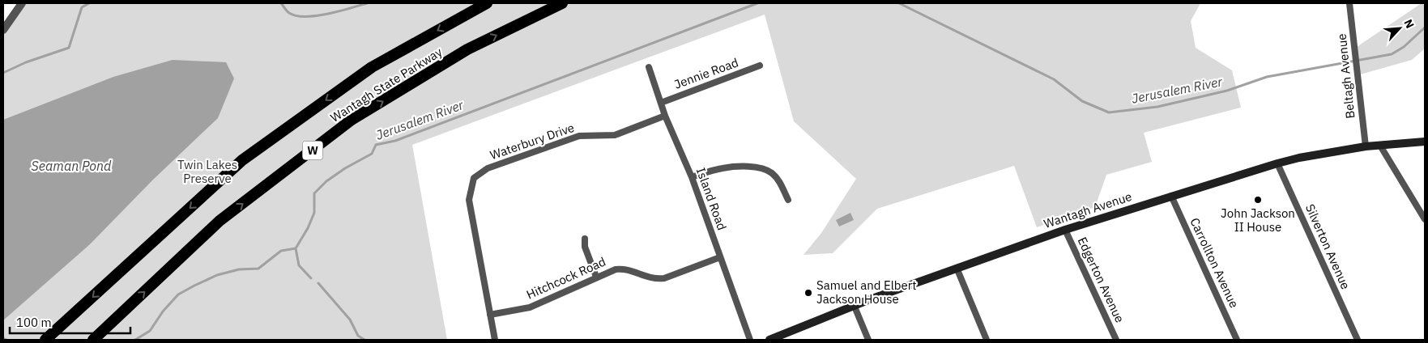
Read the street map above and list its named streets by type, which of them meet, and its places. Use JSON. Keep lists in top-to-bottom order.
{
  "streets": {
    "highway": ["Wantagh State Parkway", "W"],
    "main road": ["Wantagh Avenue"],
    "street": [
      "Jennie Road",
      "Beltagh Avenue",
      "Waterbury Drive",
      "Island Road",
      "Silverton Avenue",
      "Carrollton Avenue",
      "Hitchcock Road",
      "Edgerton Avenue"
    ]
  },
  "crossings": [
    ["Jennie Road", "Island Road"],
    ["Beltagh Avenue", "Wantagh Avenue"],
    ["Waterbury Drive", "Island Road"],
    ["Waterbury Drive", "Hitchcock Road"],
    ["Island Road", "Hitchcock Road"],
    ["Wantagh Avenue", "Silverton Avenue"],
    ["Wantagh Avenue", "Carrollton Avenue"],
    ["Wantagh Avenue", "Edgerton Avenue"]
  ],
  "water": ["Jerusalem River", "Seaman Pond"],
  "parks": ["Twin Lakes Preserve"],
  "places": ["John Jackson II House", "Samuel and Elbert Jackson House"],
  "scale_bar": "100 m",
  "north": "top right"
}
